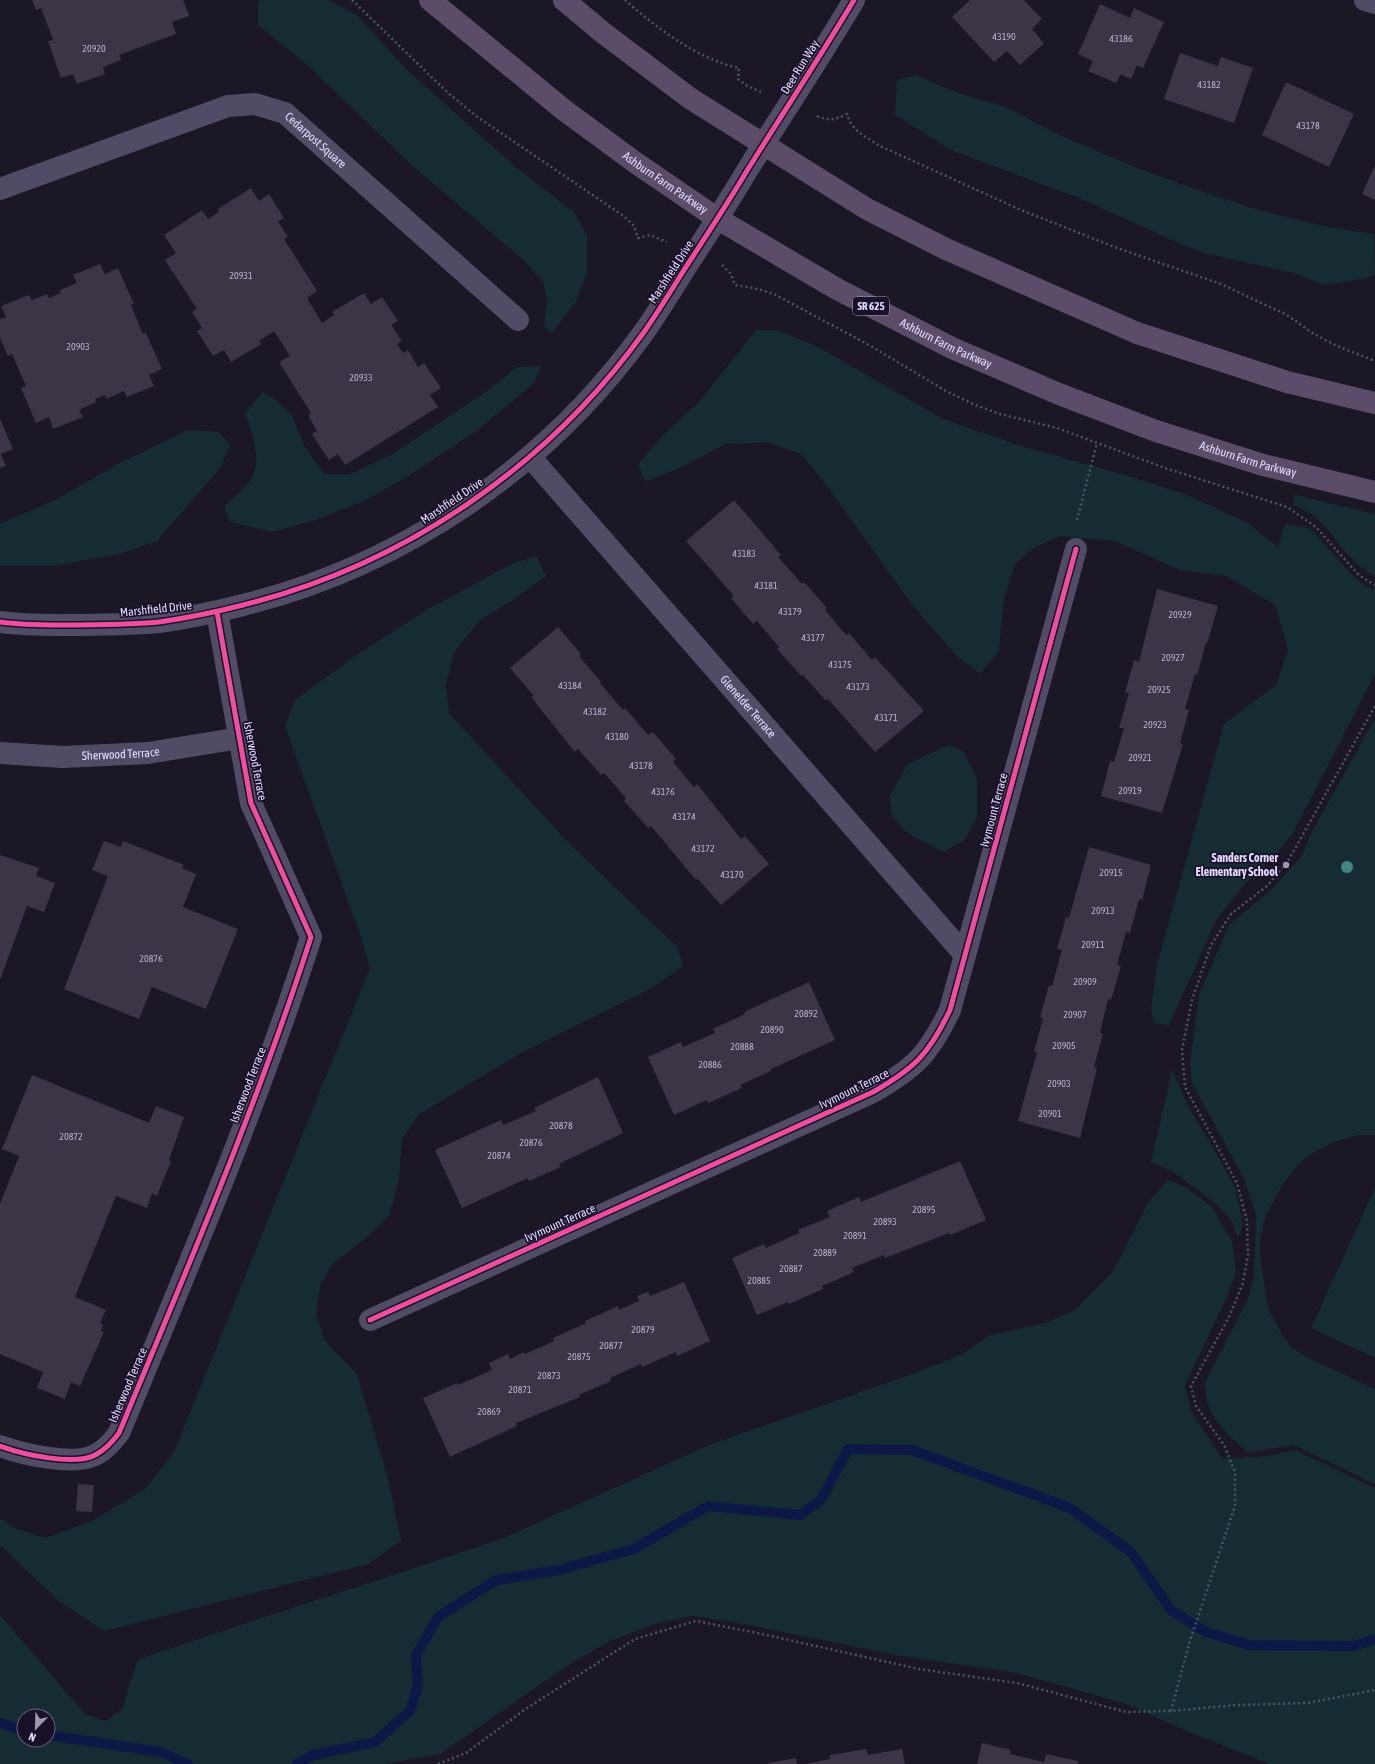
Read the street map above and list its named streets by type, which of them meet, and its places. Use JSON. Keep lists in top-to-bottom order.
{
  "streets": {
    "main road": ["Ashburn Farm Parkway", "SR 625"],
    "street": [
      "Deer Run Way",
      "Cedarpost Square",
      "Marshfield Drive",
      "Glenelder Terrace",
      "Sherwood Terrace",
      "Isherwood Terrace",
      "Ivymount Terrace"
    ]
  },
  "crossings": [
    ["Deer Run Way", "Marshfield Drive"],
    ["Ashburn Farm Parkway", "Marshfield Drive"],
    ["Marshfield Drive", "Glenelder Terrace"],
    ["Marshfield Drive", "Isherwood Terrace"],
    ["Glenelder Terrace", "Ivymount Terrace"],
    ["Sherwood Terrace", "Isherwood Terrace"]
  ],
  "places": ["Sanders Corner Elementary School"],
  "house_numbers": [
    "43190",
    "43186",
    "20920",
    "43182",
    "43178",
    "20931",
    "20903",
    "20933",
    "43183",
    "43181",
    "43179",
    "20929",
    "43177",
    "20927",
    "43175",
    "43184",
    "43173",
    "20925",
    "43182",
    "43171",
    "20923",
    "43180",
    "20921",
    "43178",
    "20919",
    "43176",
    "43174",
    "43172",
    "20915",
    "43170",
    "20913",
    "20911",
    "20876",
    "20909",
    "20892",
    "20907",
    "20890",
    "20905",
    "20888",
    "20886",
    "20903",
    "20901",
    "20878",
    "20872",
    "20876",
    "20874",
    "20895",
    "20893",
    "20891",
    "20889",
    "20887",
    "20885",
    "20879",
    "20877",
    "20875",
    "20873",
    "20871",
    "20869"
  ],
  "north": "bottom left"
}
